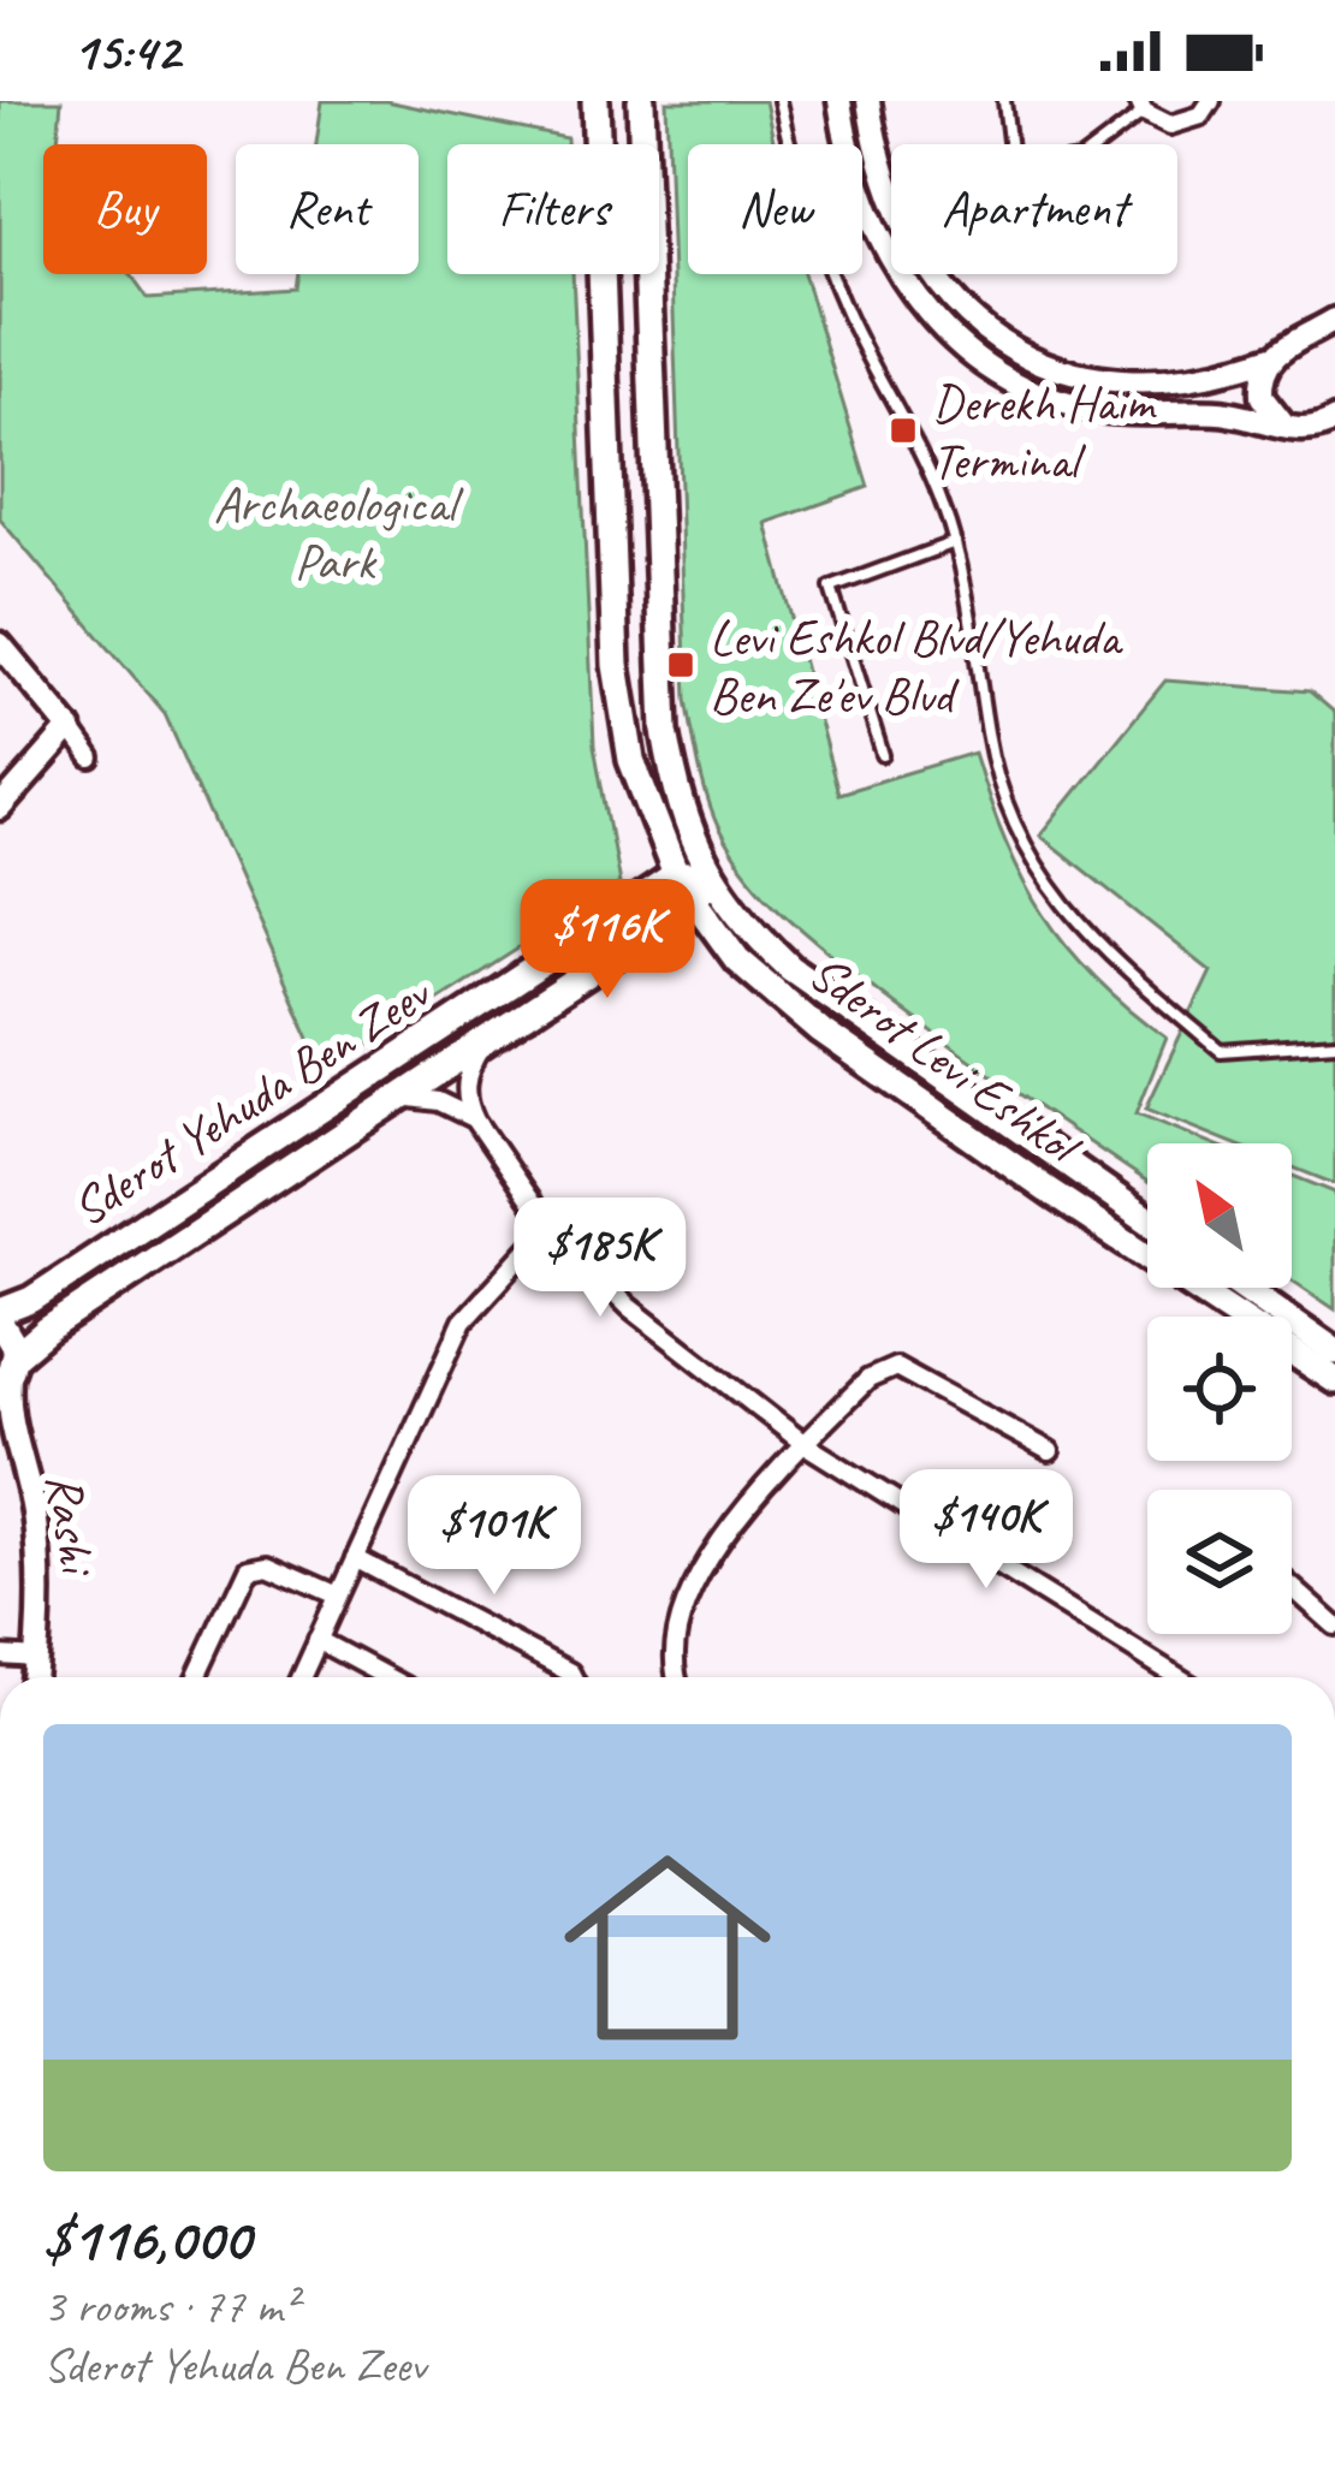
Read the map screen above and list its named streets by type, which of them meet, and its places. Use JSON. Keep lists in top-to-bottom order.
{
  "streets": {
    "main road": ["Sderot Levi Eshkol", "Sderot Yehuda Ben Zeev"],
    "street": ["Rashi"]
  },
  "crossings": [
    ["Sderot Levi Eshkol", "Sderot Yehuda Ben Zeev"],
    ["Sderot Yehuda Ben Zeev", "Rashi"]
  ],
  "parks": ["Archaeological Park"],
  "places": {
    "transit": ["Derekh Haim Terminal", "Levi Eshkol Blvd/Yehuda Ben Ze'ev Blvd"]
  },
  "north": "top left",
  "page": {
    "status": "15:42",
    "chip": [
      "Buy",
      "Rent",
      "Filters",
      "New",
      "Apartment"
    ],
    "price": [
      "$116K",
      "$185K",
      "$140K",
      "$101K"
    ],
    "list": [
      {
        "name": "$116,000",
        "note": "3 rooms · 77 m² · Sderot Yehuda Ben Zeev"
      }
    ]
  }
}
